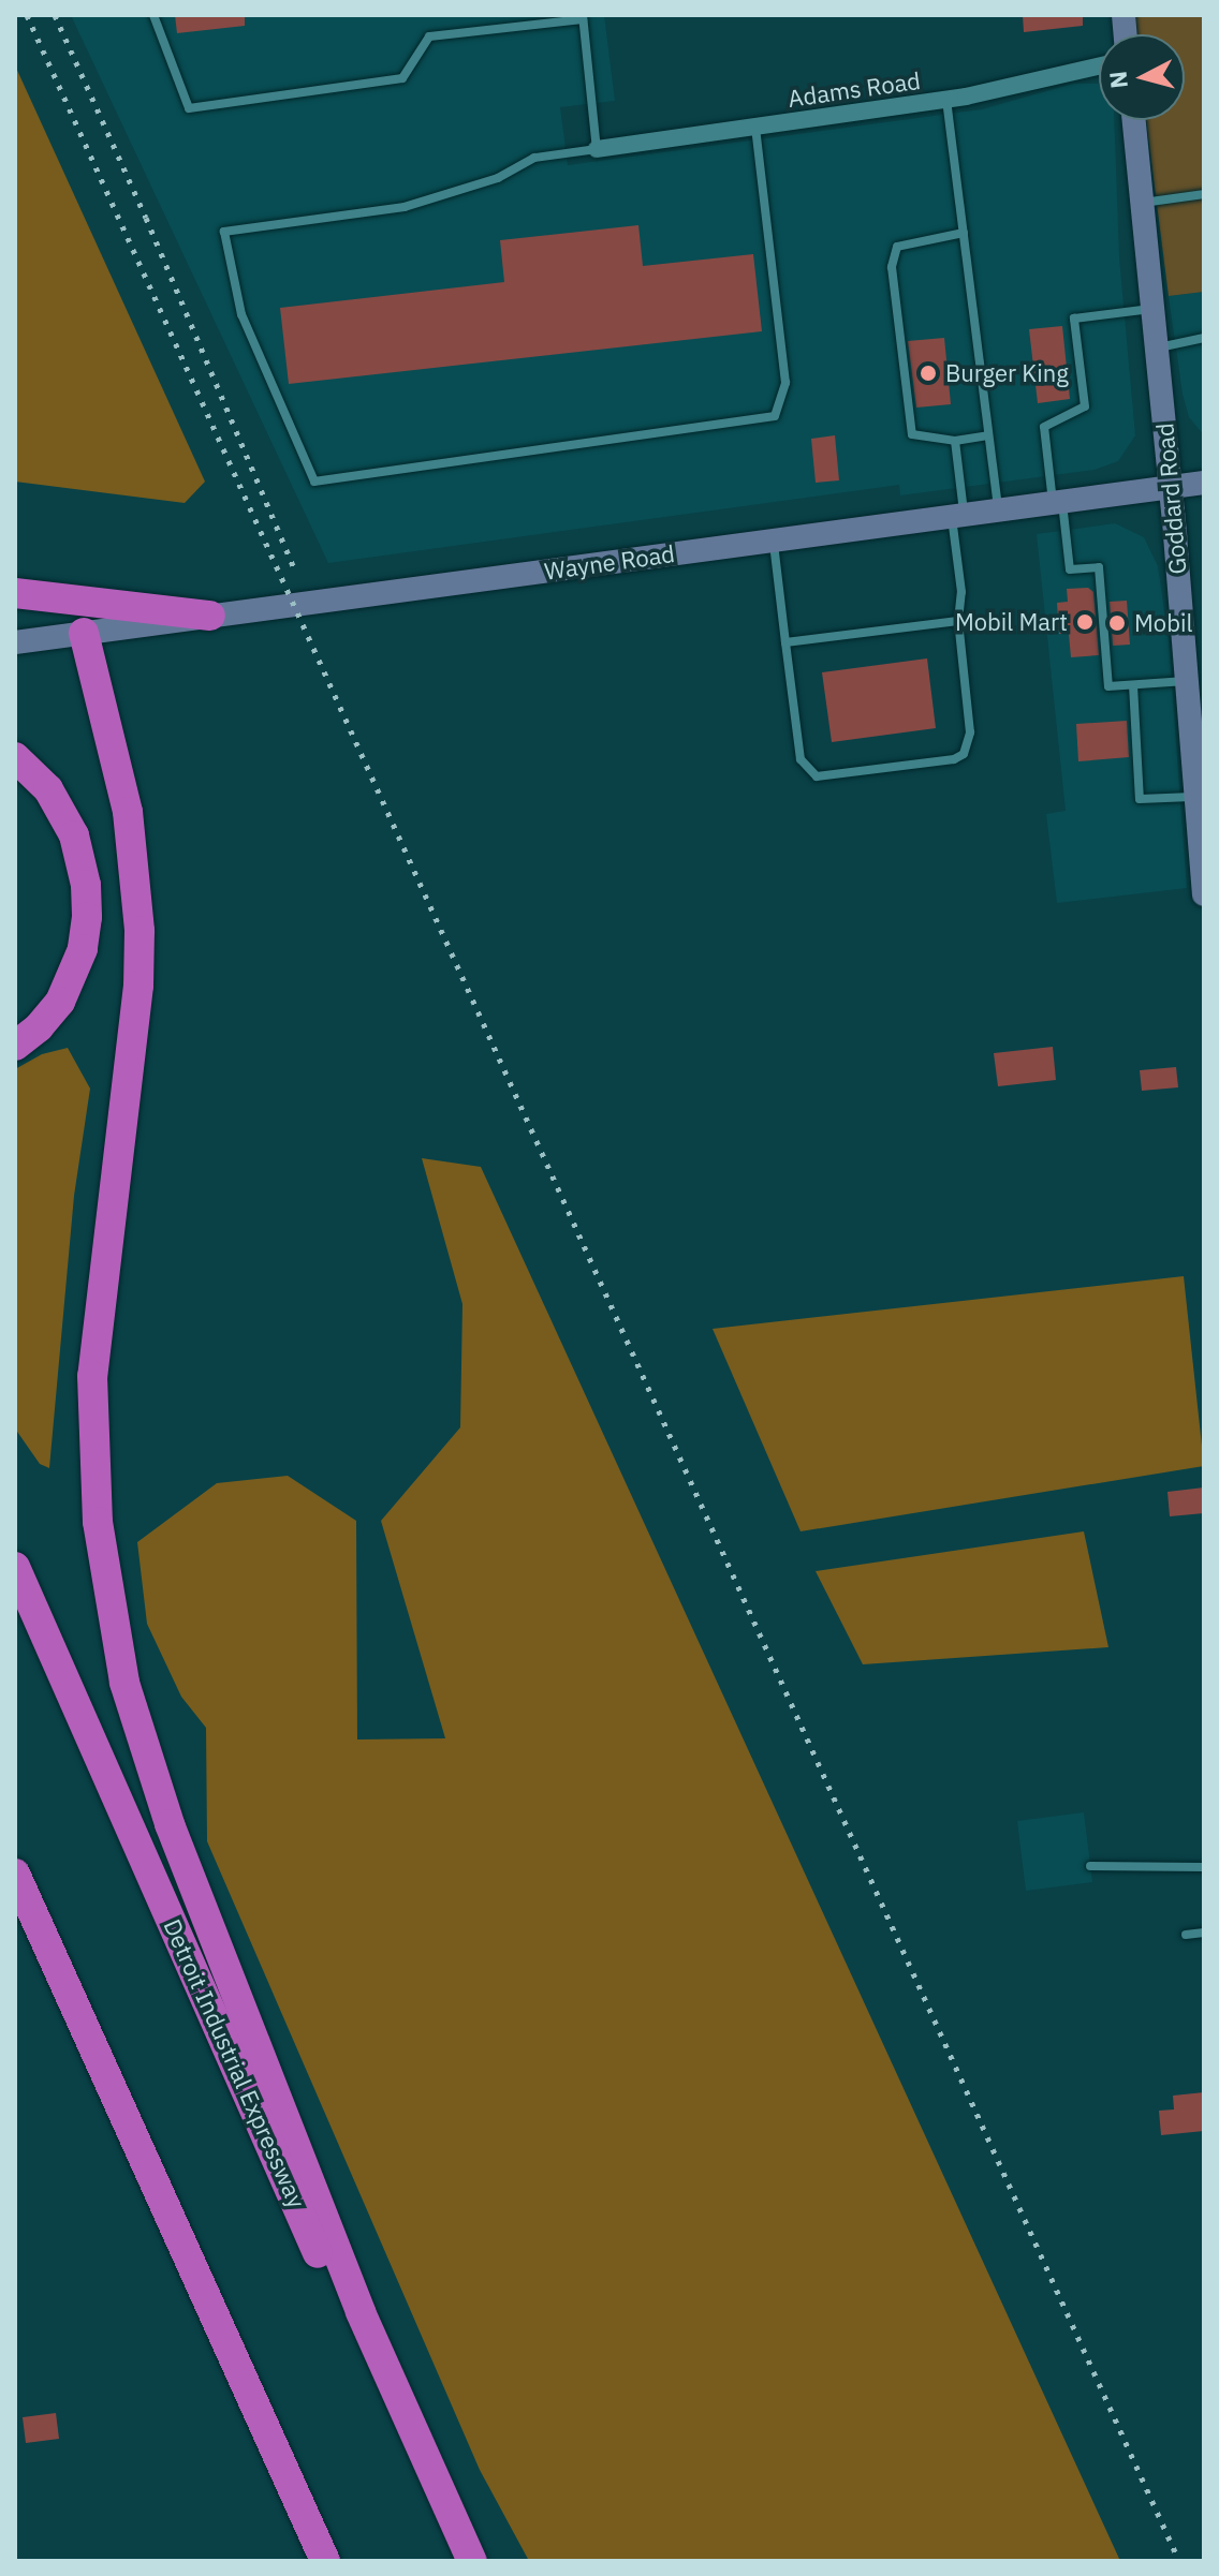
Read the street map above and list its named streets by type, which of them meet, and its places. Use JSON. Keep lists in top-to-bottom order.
{
  "streets": {
    "highway": ["Detroit Industrial Expressway"],
    "main road": ["Goddard Road", "Wayne Road"],
    "street": ["Adams Road"]
  },
  "crossings": [
    ["Goddard Road", "Wayne Road"]
  ],
  "places": ["Burger King", "Mobil Mart", "Mobil"],
  "north": "left"
}
